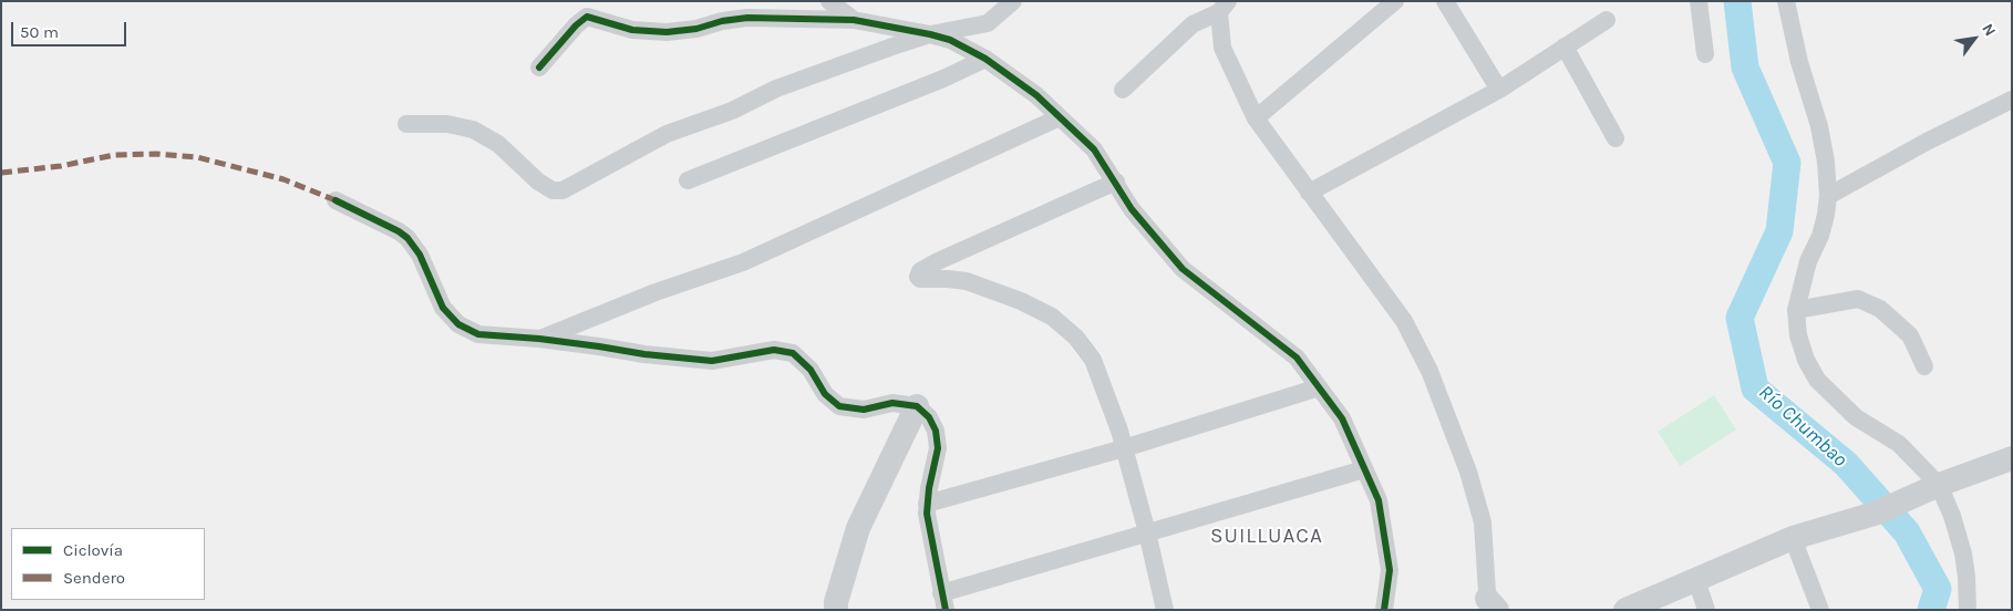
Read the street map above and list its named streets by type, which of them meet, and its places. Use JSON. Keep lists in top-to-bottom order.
{
  "districts": ["SUILLUACA"],
  "water": ["Río Chumbao"],
  "legend": ["Ciclovía", "Sendero"],
  "scale_bar": "50 m",
  "north": "top right"
}
